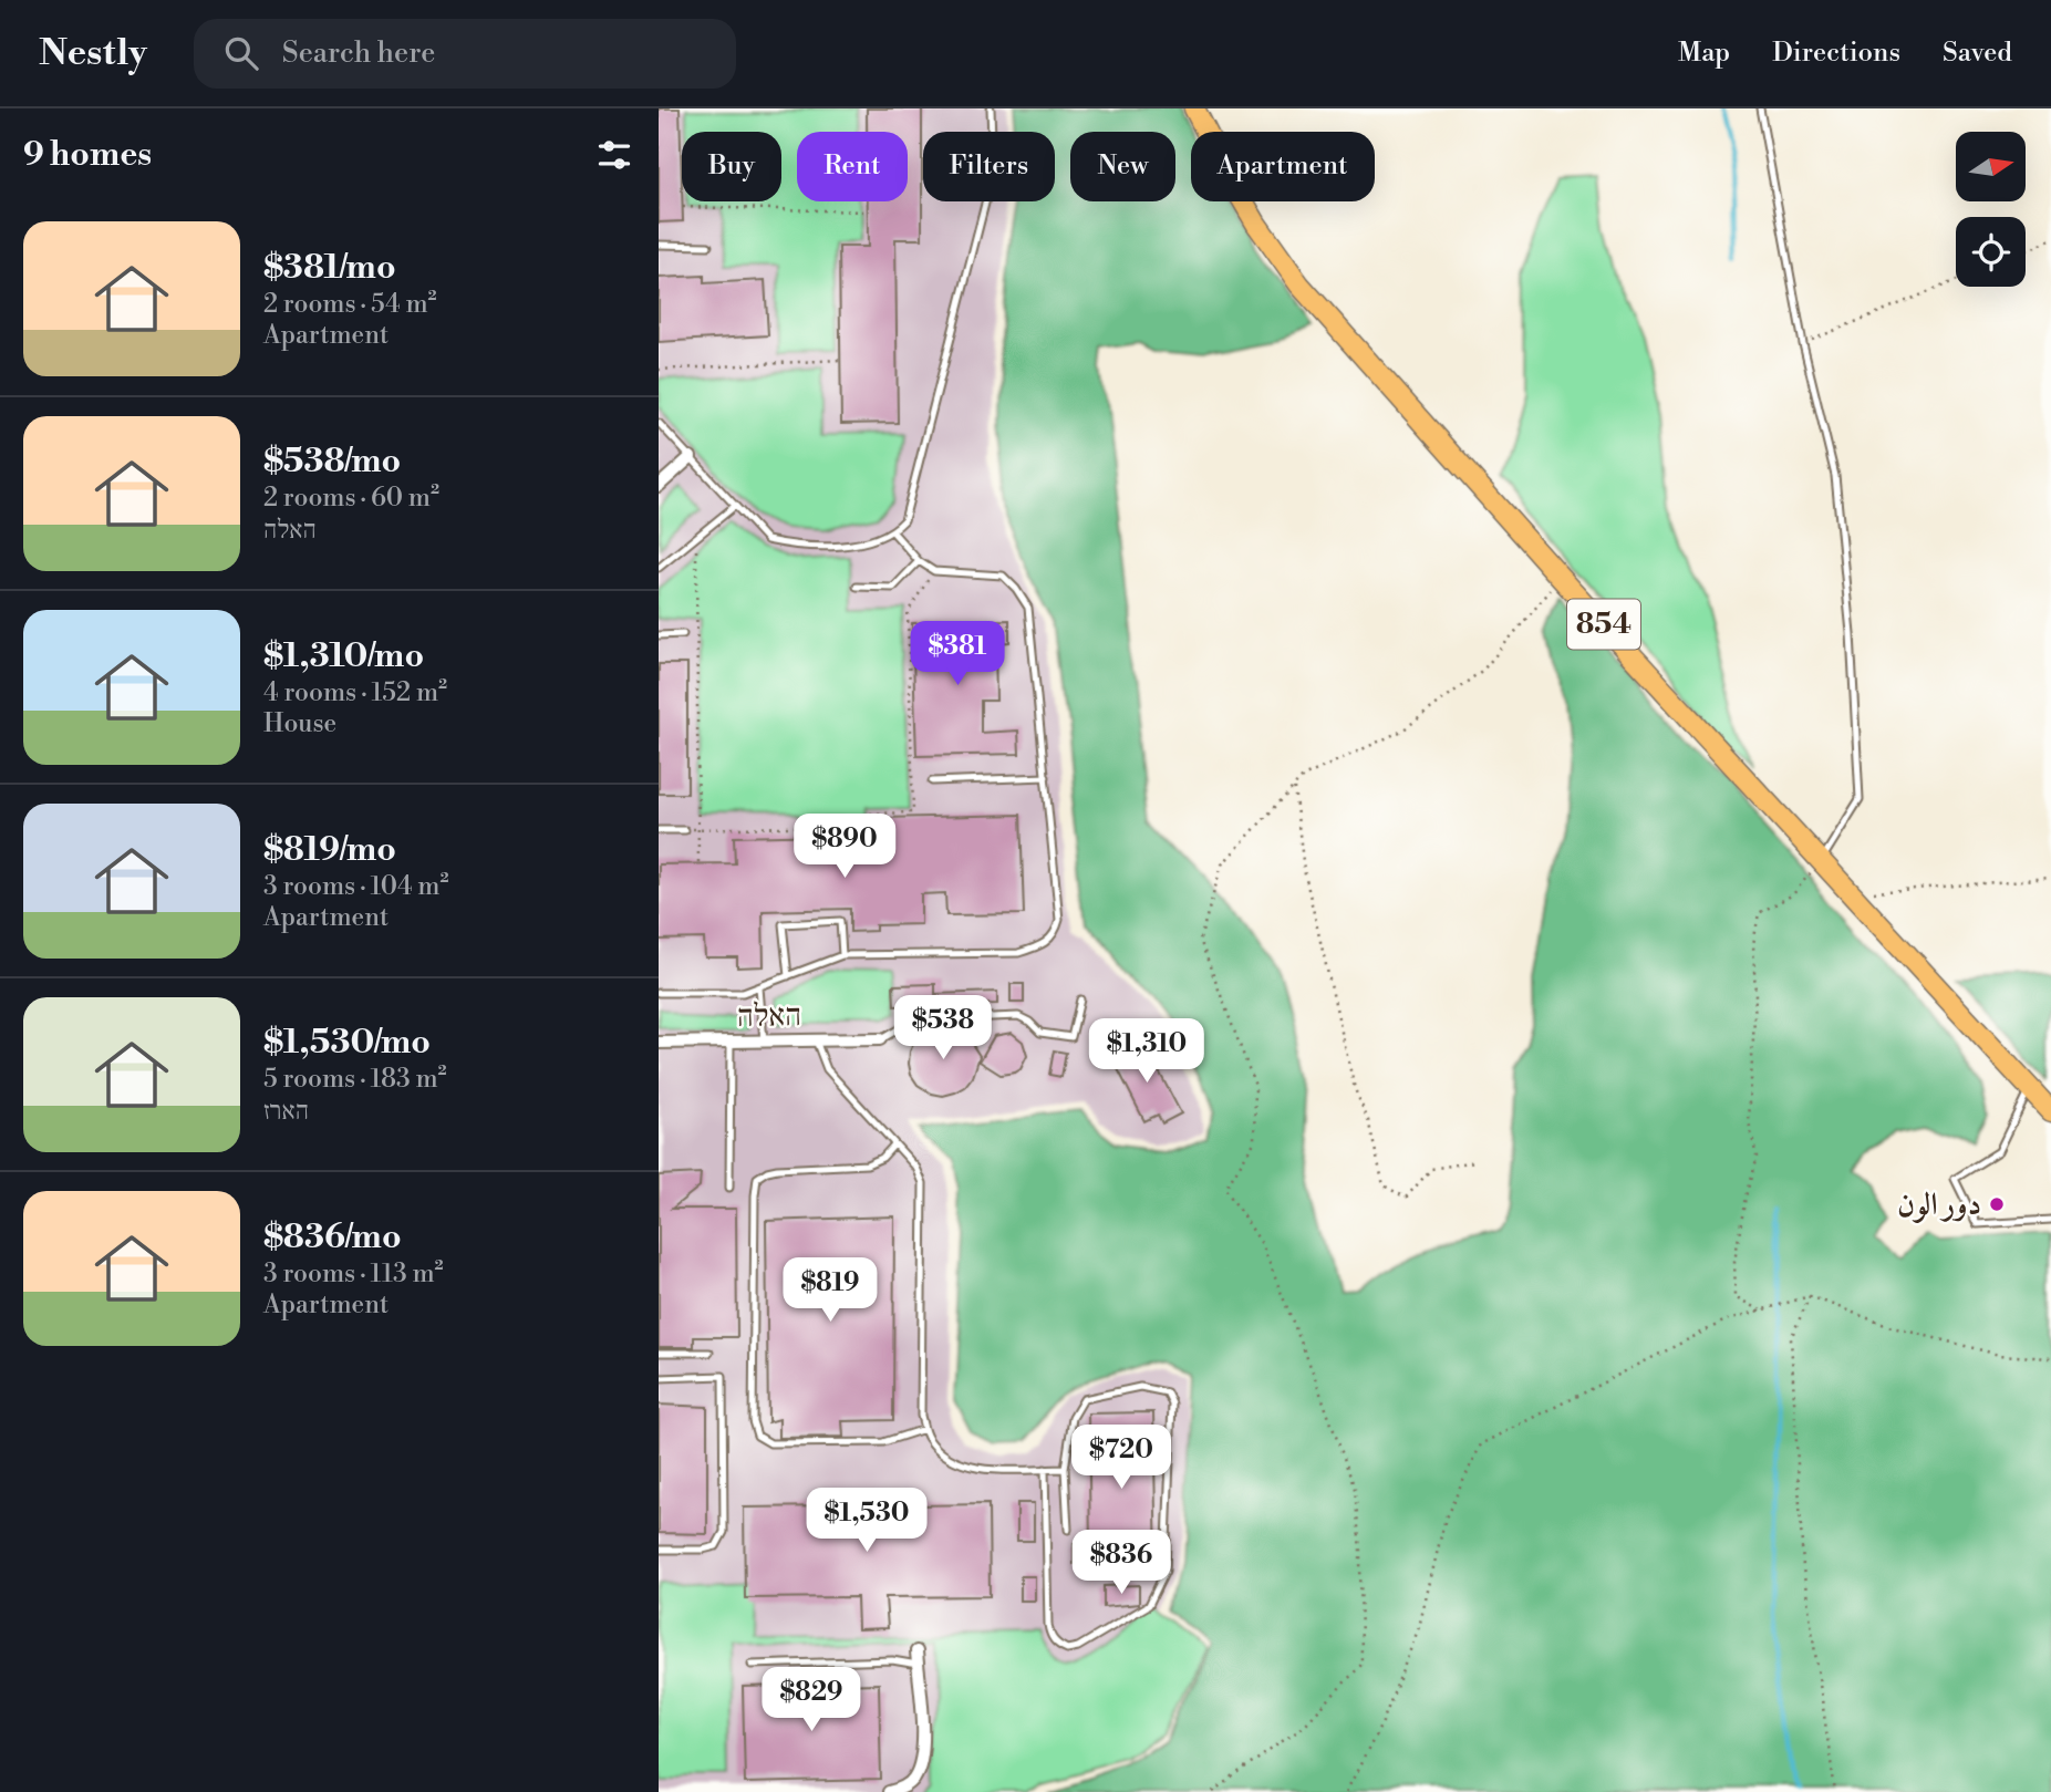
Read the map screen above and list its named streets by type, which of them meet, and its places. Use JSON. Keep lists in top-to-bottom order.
{
  "streets": {
    "main road": ["854"],
    "street": ["האלה"]
  },
  "places": ["دور الون"],
  "north": "right",
  "page": {
    "header": "Nestly",
    "search": "Search here",
    "nav": ["Map", "Directions", "Saved"],
    "heading": "9 homes",
    "chip": [
      "Buy",
      "Rent",
      "Filters",
      "New",
      "Apartment"
    ],
    "list": [
      {
        "name": "$381/mo",
        "note": "2 rooms · 54 m² · Apartment"
      },
      {
        "name": "$538/mo",
        "note": "2 rooms · 60 m² · האלה"
      },
      {
        "name": "$1,310/mo",
        "note": "4 rooms · 152 m² · House"
      },
      {
        "name": "$819/mo",
        "note": "3 rooms · 104 m² · Apartment"
      },
      {
        "name": "$1,530/mo",
        "note": "5 rooms · 183 m² · הארז"
      },
      {
        "name": "$836/mo",
        "note": "3 rooms · 113 m² · Apartment"
      }
    ],
    "price": [
      "$381",
      "$890",
      "$538",
      "$1,310",
      "$819",
      "$720",
      "$1,530",
      "$836",
      "$829"
    ]
  }
}
